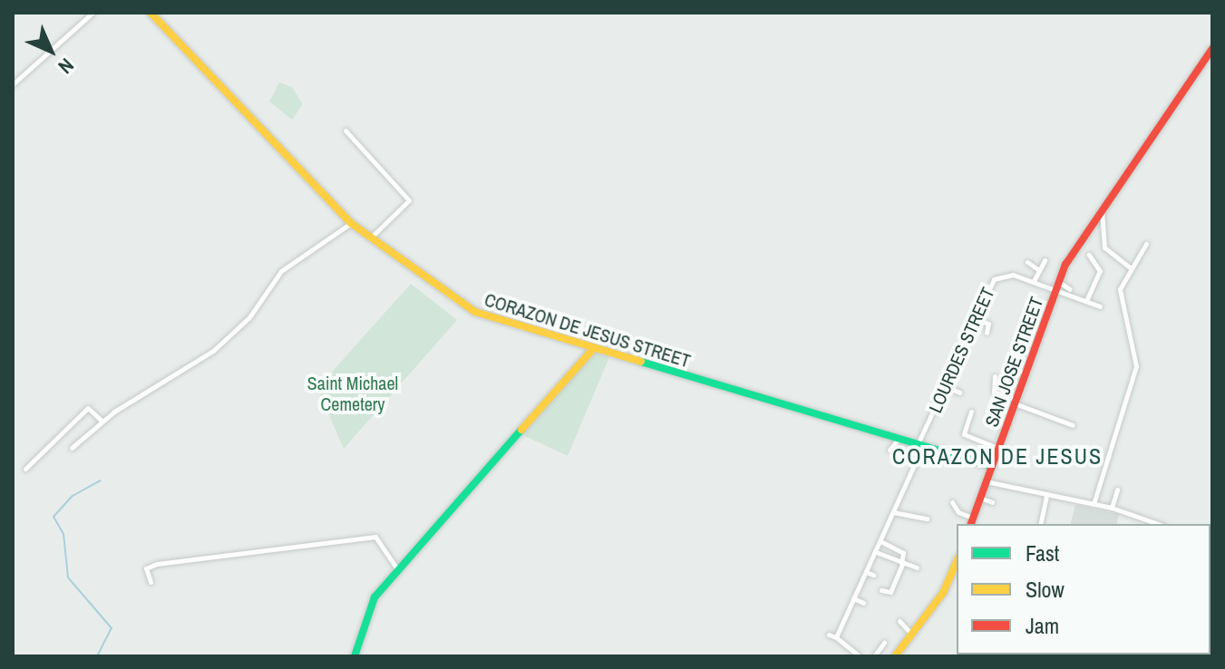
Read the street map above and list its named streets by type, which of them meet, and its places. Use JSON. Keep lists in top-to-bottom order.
{
  "streets": {
    "street": ["CORAZON DE JESUS STREET", "LOURDES STREET", "SAN JOSE STREET"]
  },
  "crossings": [
    ["CORAZON DE JESUS STREET", "LOURDES STREET"],
    ["CORAZON DE JESUS STREET", "SAN JOSE STREET"],
    ["LOURDES STREET", "SAN JOSE STREET"]
  ],
  "districts": ["CORAZON DE JESUS"],
  "parks": ["Saint Michael Cemetery"],
  "legend": ["Fast", "Slow", "Jam"],
  "north": "bottom right"
}
